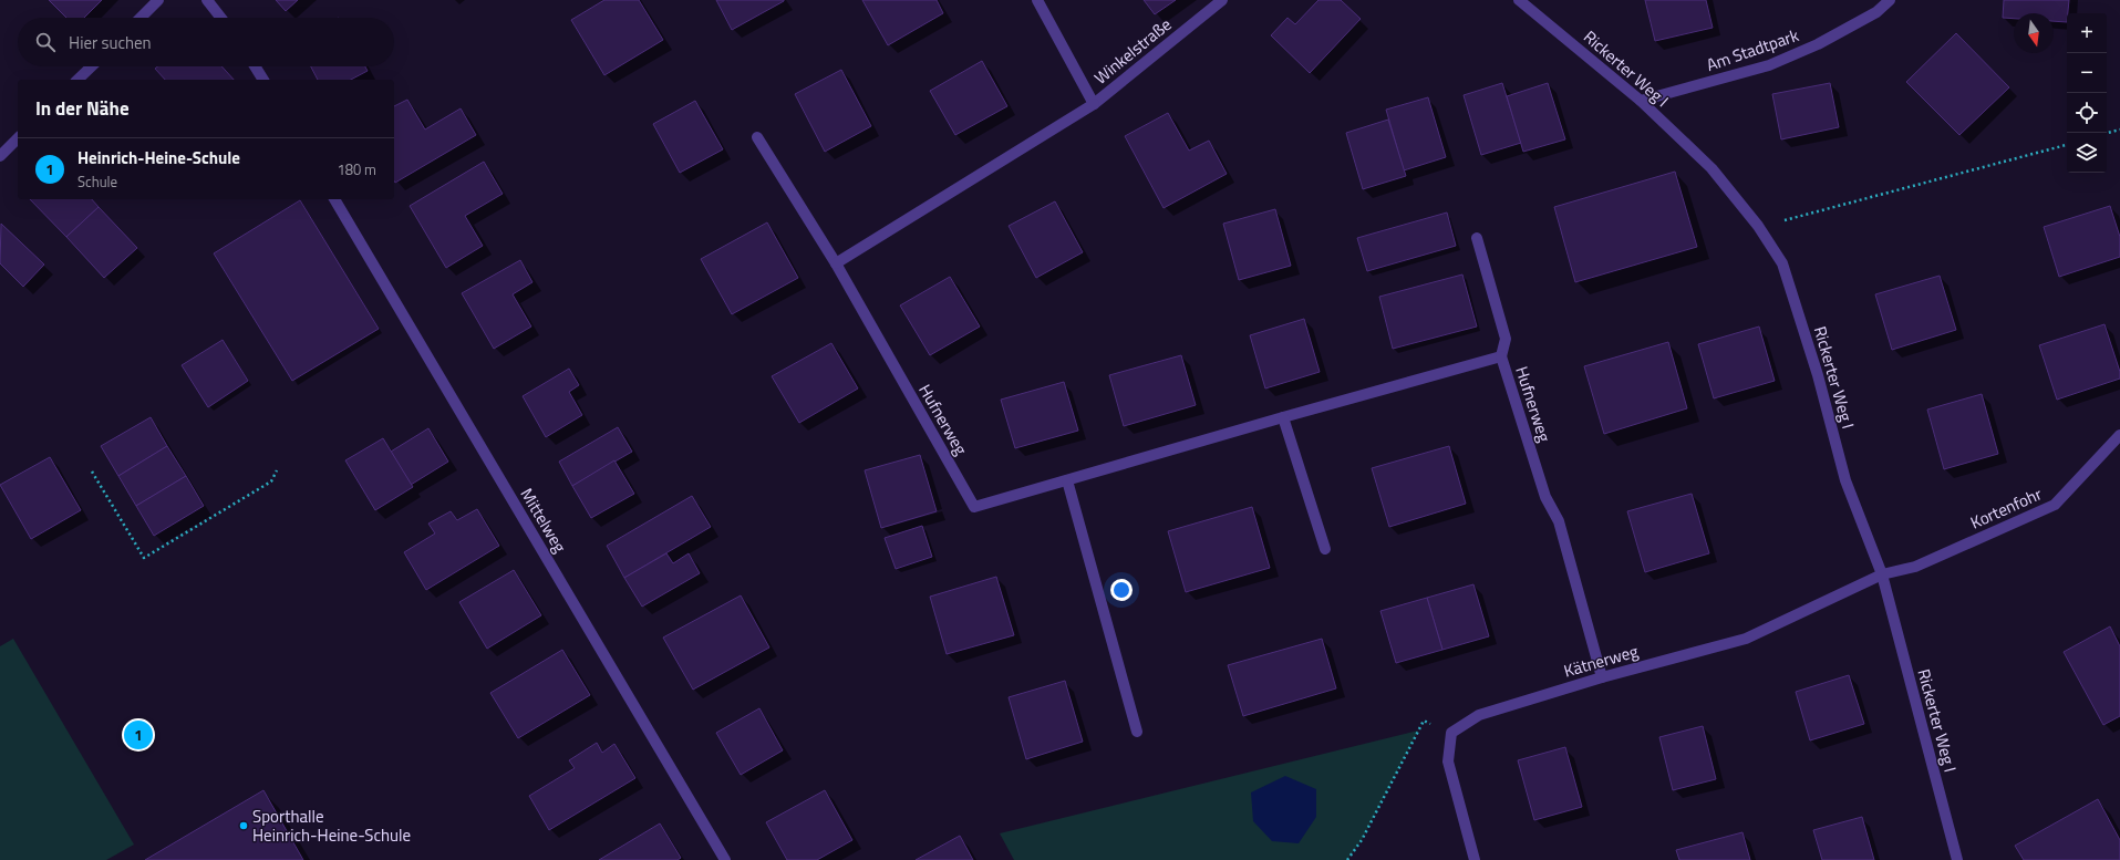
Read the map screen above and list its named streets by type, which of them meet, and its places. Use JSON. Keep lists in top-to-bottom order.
{
  "streets": {
    "street": [
      "Am Stadtpark",
      "Winkelstraße",
      "Rickerter Weg I",
      "Hufnerweg",
      "Kortenfohr",
      "Mittelweg",
      "Kätnerweg"
    ]
  },
  "crossings": [
    ["Am Stadtpark", "Rickerter Weg I"],
    ["Rickerter Weg I", "Kortenfohr"],
    ["Rickerter Weg I", "Kätnerweg"],
    ["Hufnerweg", "Kätnerweg"],
    ["Kortenfohr", "Kätnerweg"]
  ],
  "places": ["Sporthalle Heinrich-Heine-Schule"],
  "north": "bottom",
  "page": {
    "map_buttons": ["+", "−"],
    "search": "Hier suchen",
    "heading": "In der Nähe",
    "list": [
      {
        "mark": "1",
        "name": "Heinrich-Heine-Schule",
        "note": "Schule",
        "value": "180 m"
      }
    ],
    "pins": "1"
  }
}
